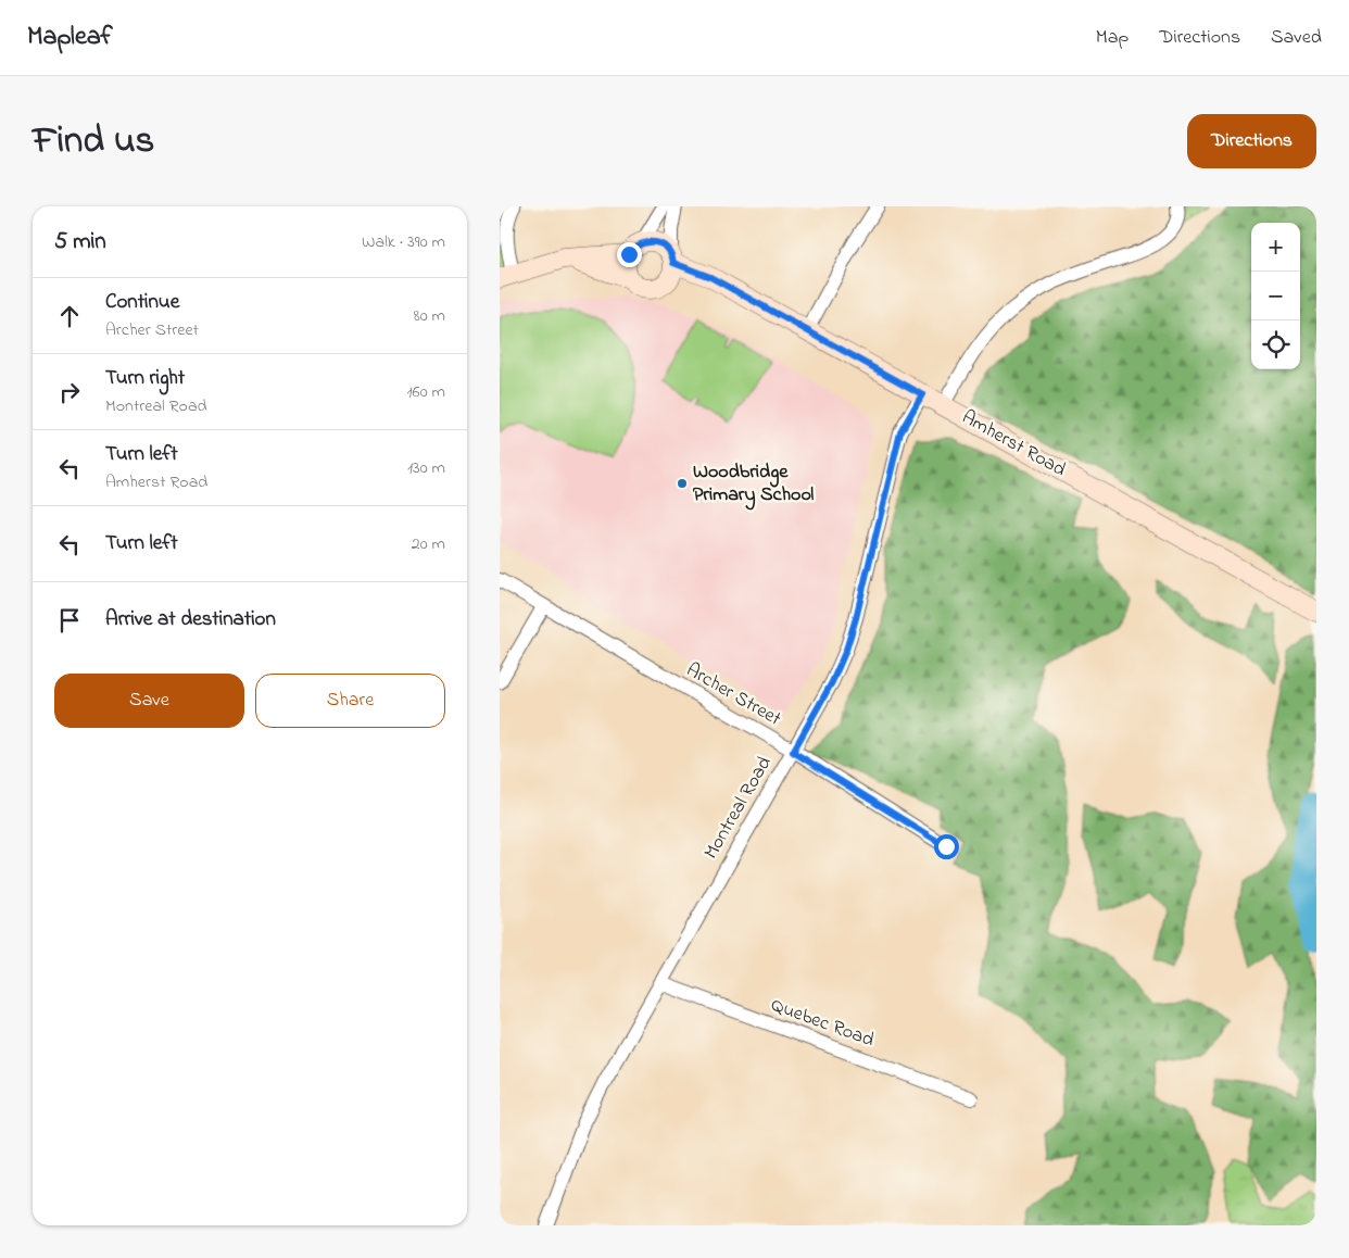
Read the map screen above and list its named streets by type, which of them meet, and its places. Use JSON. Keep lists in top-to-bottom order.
{
  "streets": {
    "street": [
      "Amherst Road",
      "Archer Street",
      "Montreal Road",
      "Quebec Road"
    ]
  },
  "crossings": [
    ["Amherst Road", "Montreal Road"],
    ["Archer Street", "Montreal Road"],
    ["Montreal Road", "Quebec Road"]
  ],
  "places": ["Woodbridge Primary School"],
  "page": {
    "header": "Mapleaf",
    "nav": ["Map", "Directions", "Saved"],
    "title": "Find us",
    "buttons": [
      "Directions",
      ["Save", "Share"]
    ],
    "heading": ["5 min", "Walk · 390 m"],
    "map_buttons": ["+", "−"],
    "list": [
      ["Continue", "Archer Street", "80 m"],
      ["Turn right", "Montreal Road", "160 m"],
      ["Turn left", "Amherst Road", "130 m"],
      ["Turn left", "20 m"],
      "Arrive at destination"
    ]
  }
}
